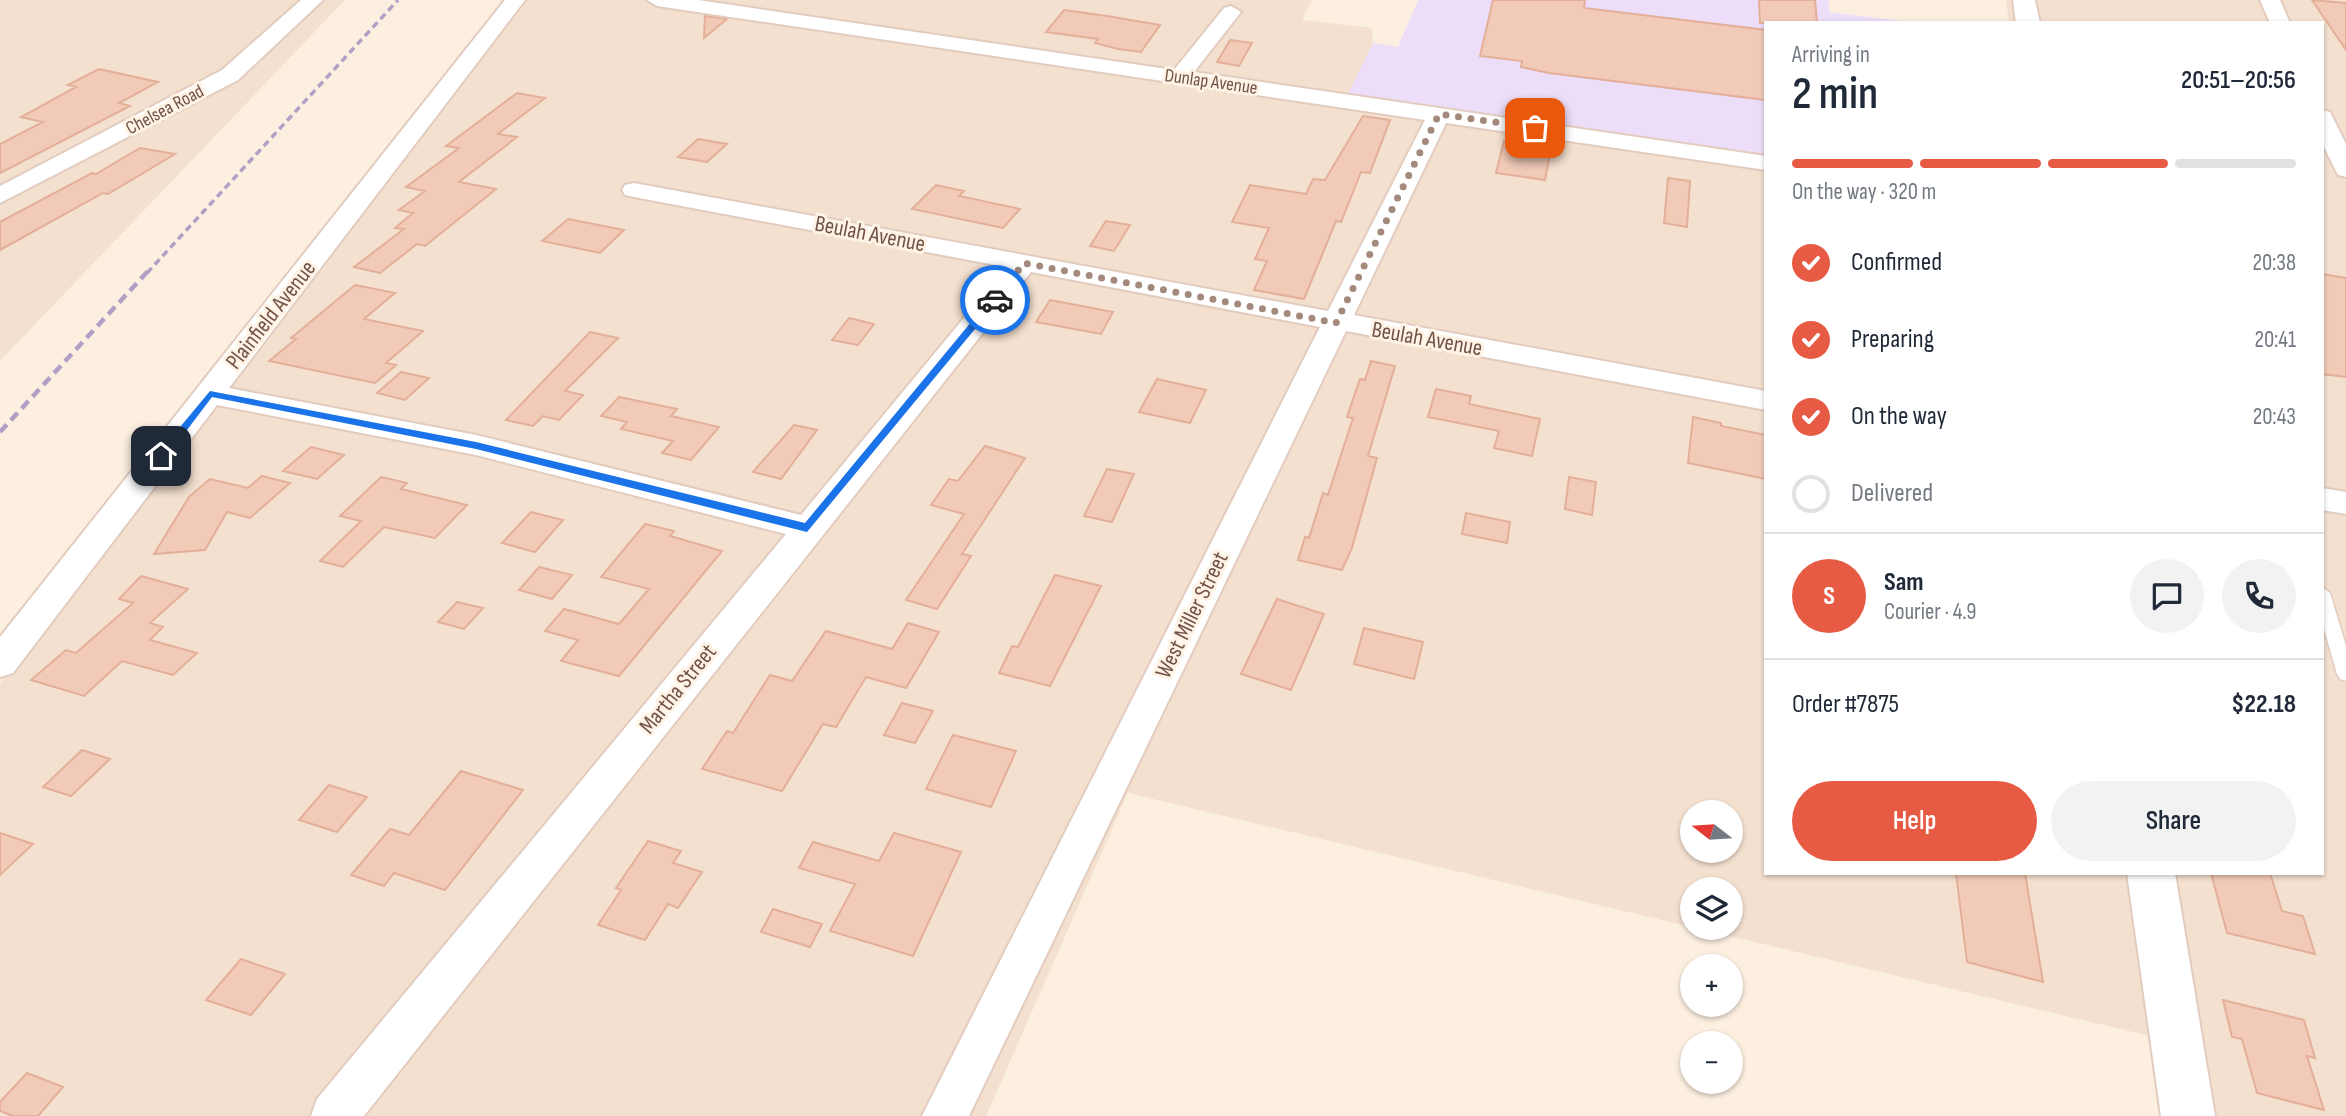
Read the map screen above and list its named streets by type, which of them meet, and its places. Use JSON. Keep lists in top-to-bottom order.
{
  "streets": {
    "street": [
      "Dunlap Avenue",
      "Chelsea Road",
      "Beulah Avenue",
      "Plainfield Avenue",
      "West Miller Street",
      "Martha Street"
    ]
  },
  "crossings": [
    ["Dunlap Avenue", "West Miller Street"],
    ["Beulah Avenue", "West Miller Street"],
    ["Beulah Avenue", "Martha Street"]
  ],
  "north": "left",
  "page": {
    "heading": ["2 min", "Arriving in", "20:51–20:56"],
    "panel": [
      "Sam",
      "Courier · 4.9",
      "Order #7875",
      "$22.18"
    ],
    "bar": "On the way · 320 m",
    "list": [
      ["Confirmed", "20:38"],
      ["Preparing", "20:41"],
      ["On the way", "20:43"],
      "Delivered"
    ],
    "round": "S",
    "buttons": ["Help", "Share"],
    "map_buttons": ["+", "−"]
  }
}
